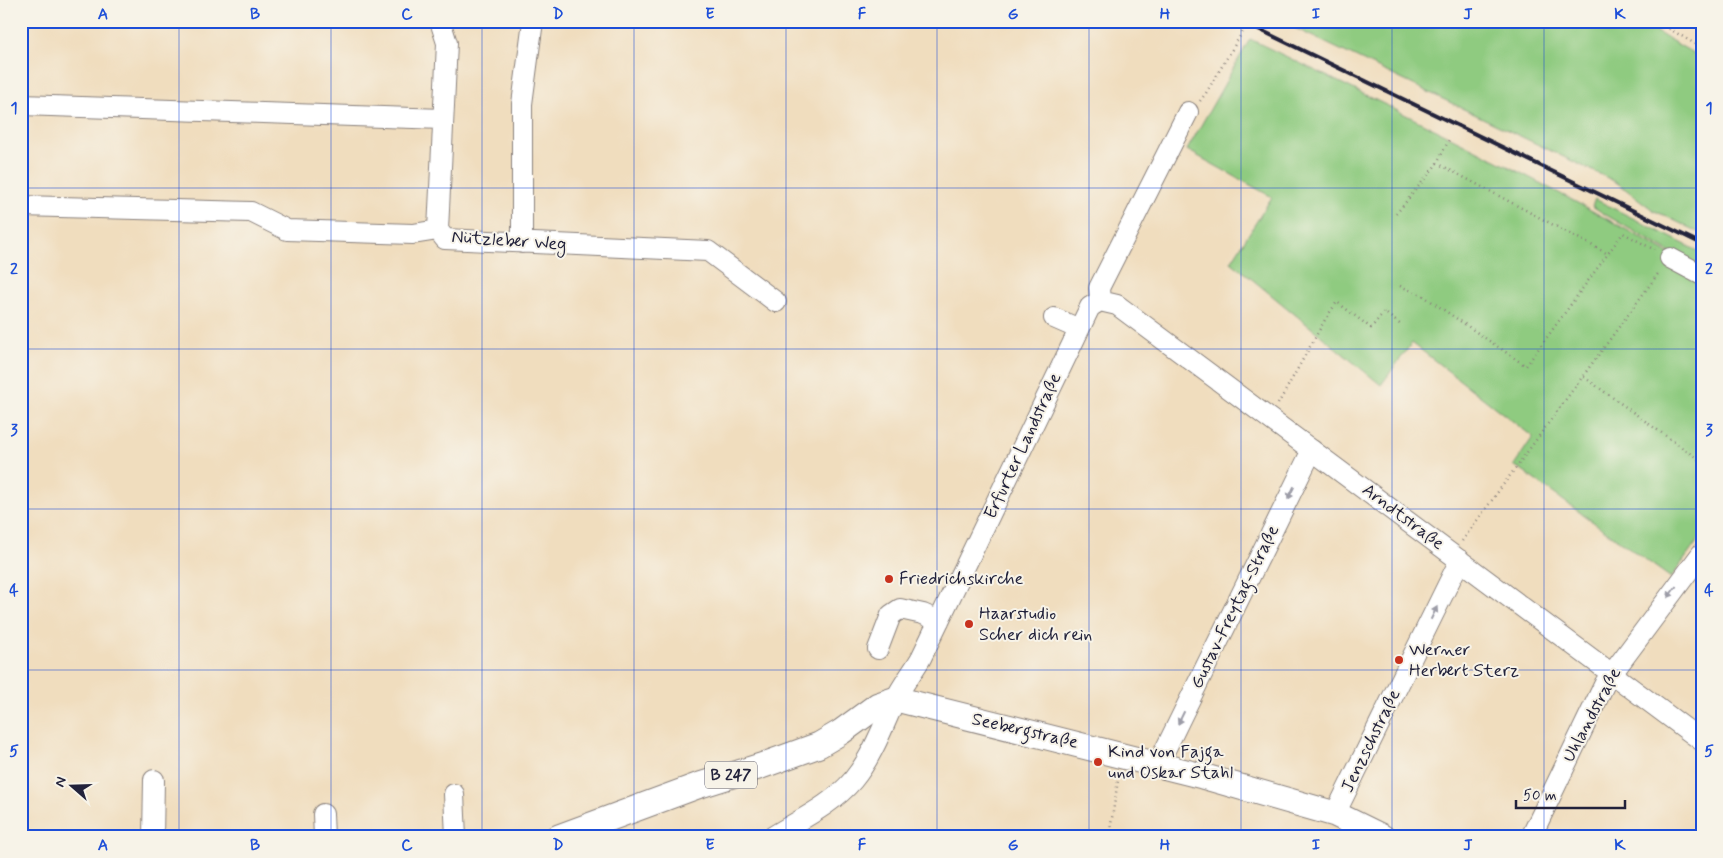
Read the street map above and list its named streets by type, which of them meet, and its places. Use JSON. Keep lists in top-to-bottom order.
{
  "streets": {
    "main road": ["Seebergstraße", "B 247"],
    "street": [
      "Nützleber Weg",
      "Erfurter Landstraße",
      "Arndtstraße",
      "Gustav-Freytag-Straße",
      "Uhlandstraße",
      "Jenzschstraße"
    ]
  },
  "crossings": [
    ["Erfurter Landstraße", "Arndtstraße"],
    ["Erfurter Landstraße", "Seebergstraße"],
    ["Erfurter Landstraße", "B 247"],
    ["Arndtstraße", "Gustav-Freytag-Straße"],
    ["Arndtstraße", "Uhlandstraße"],
    ["Arndtstraße", "Jenzschstraße"],
    ["Gustav-Freytag-Straße", "Seebergstraße"],
    ["Seebergstraße", "Jenzschstraße"],
    ["Seebergstraße", "B 247"]
  ],
  "one_way": ["Gustav-Freytag-Straße", "Uhlandstraße", "Jenzschstraße"],
  "places": [
    "Friedrichskirche",
    "Haarstudio Scher dich rein",
    "Werner Herbert Sterz",
    "Kind von Fajga und Oskar Stahl"
  ],
  "scale_bar": "50 m",
  "north": "left",
  "grid": {
    "columns": [
      "A",
      "B",
      "C",
      "D",
      "E",
      "F",
      "G",
      "H",
      "I",
      "J",
      "K"
    ],
    "rows": [
      "1",
      "2",
      "3",
      "4",
      "5"
    ]
  }
}
